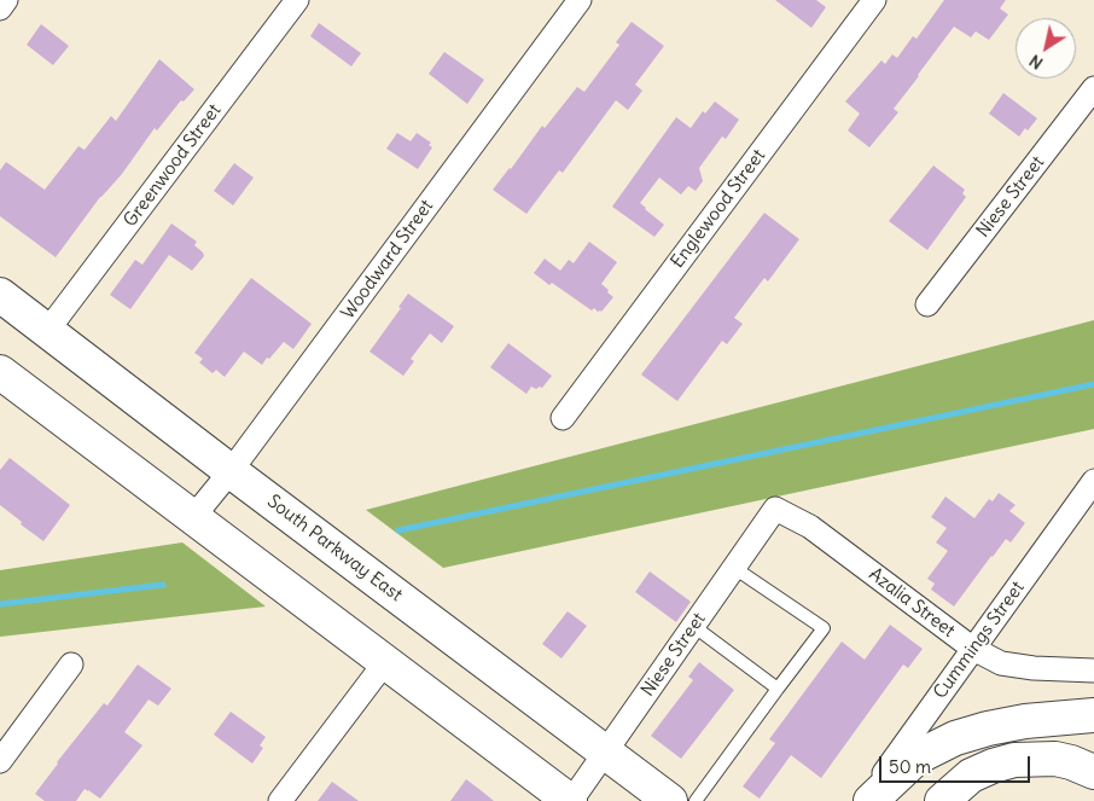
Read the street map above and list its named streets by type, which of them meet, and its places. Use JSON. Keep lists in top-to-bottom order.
{
  "streets": {
    "main road": ["South Parkway East"],
    "street": [
      "Greenwood Street",
      "Niese Street",
      "Englewood Street",
      "Woodward Street",
      "Azalia Street",
      "Cummings Street"
    ]
  },
  "crossings": [
    ["Greenwood Street", "South Parkway East"],
    ["Niese Street", "South Parkway East"],
    ["Niese Street", "Azalia Street"],
    ["Woodward Street", "South Parkway East"],
    ["Azalia Street", "Cummings Street"]
  ],
  "scale_bar": "50 m",
  "north": "bottom left"
}
